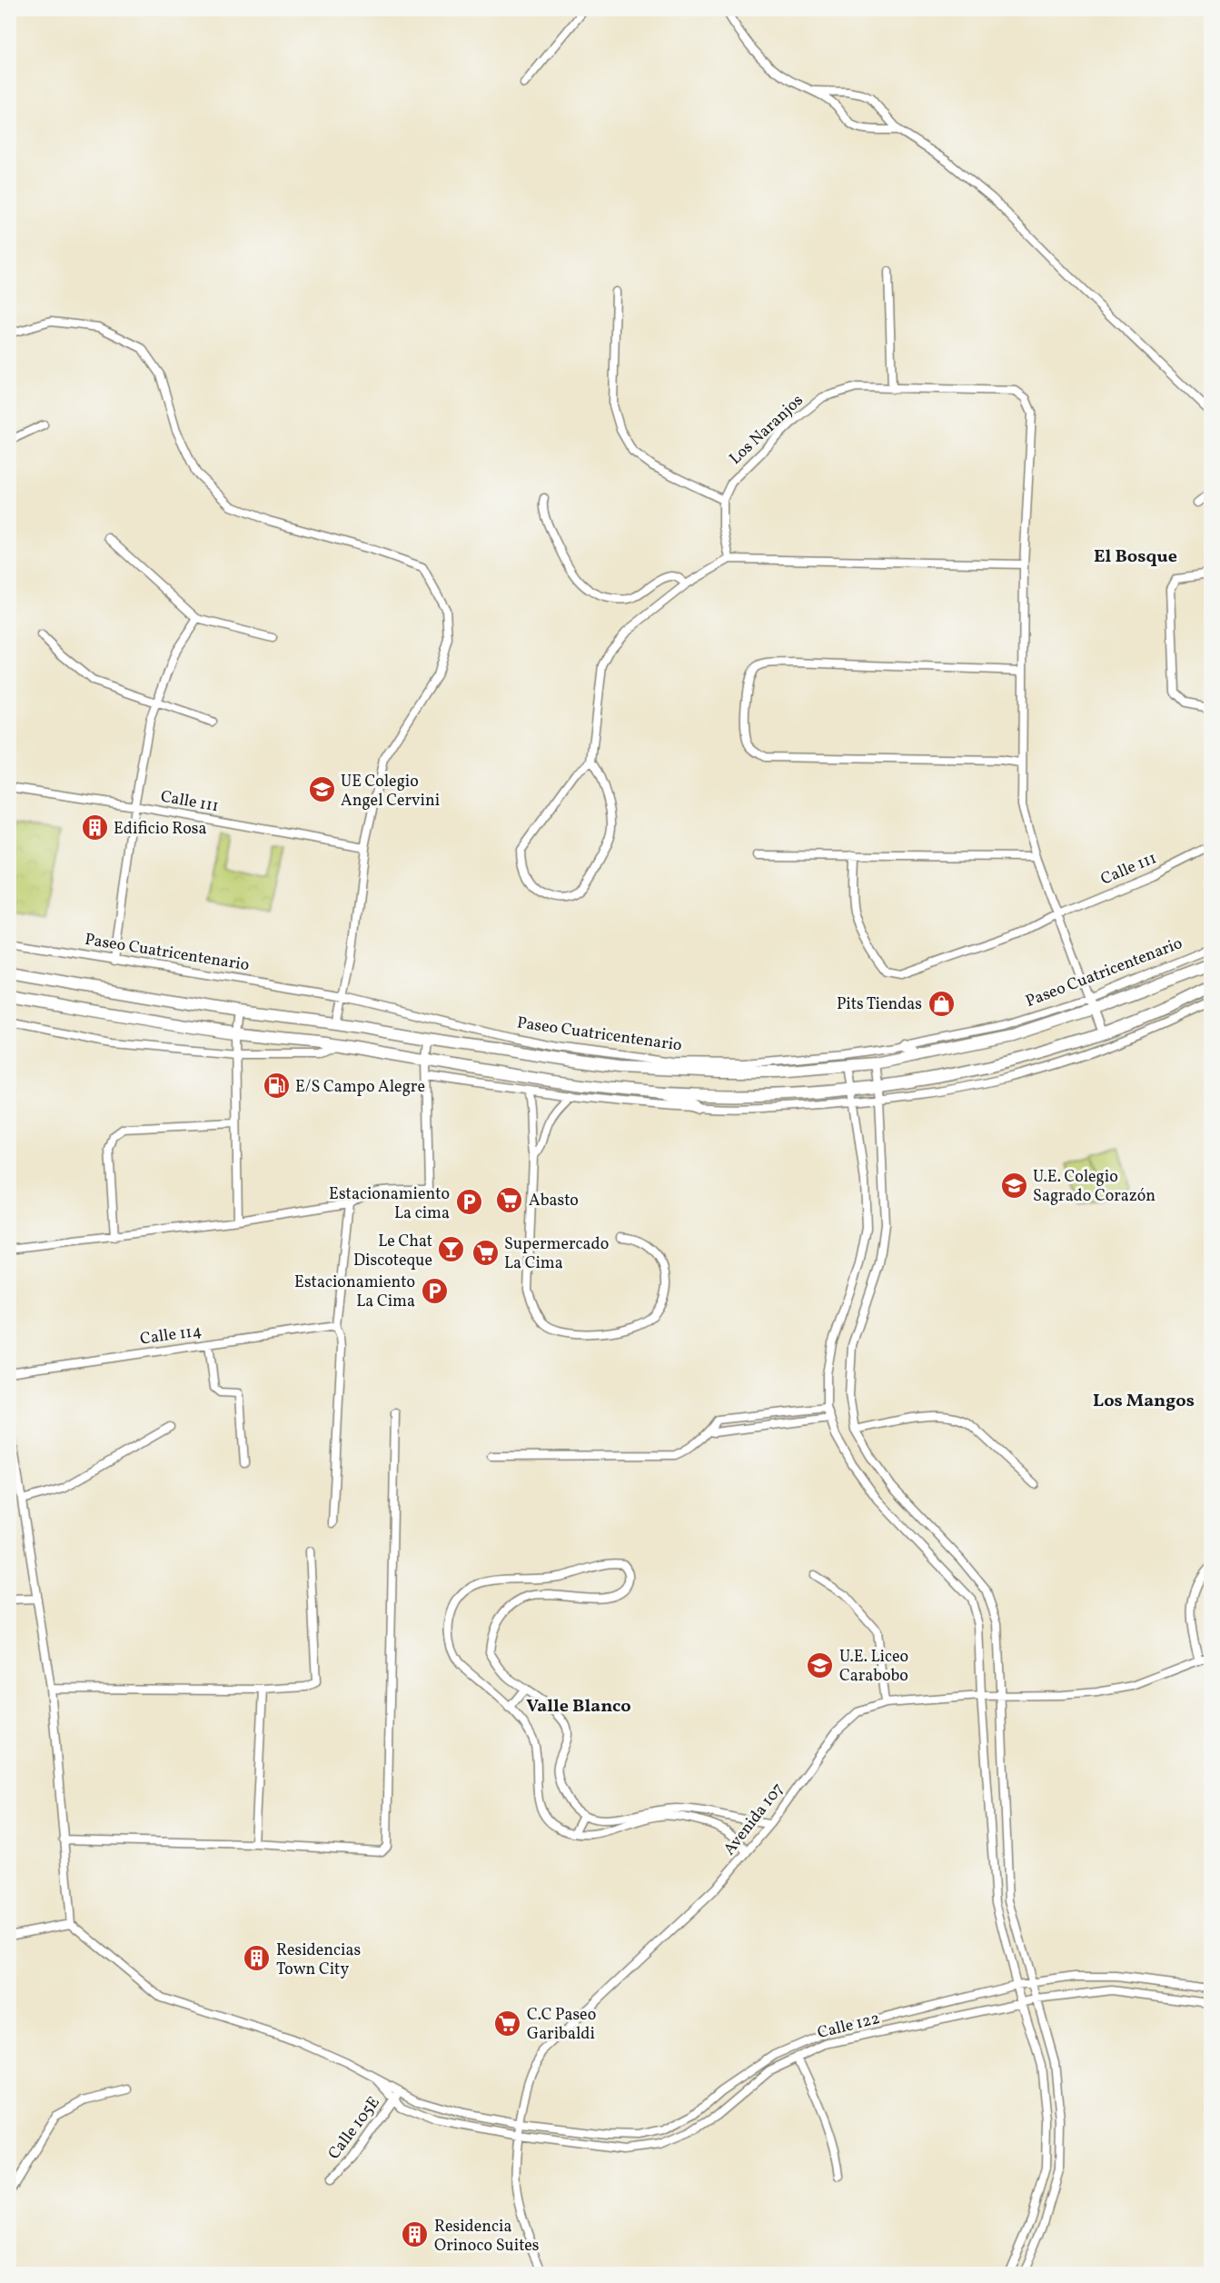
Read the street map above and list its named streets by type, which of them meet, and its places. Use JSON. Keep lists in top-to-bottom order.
{
  "streets": {
    "street": [
      "Los Naranjos",
      "Calle 111",
      "Paseo Cuatricentenario",
      "Calle 114",
      "Avenida 107",
      "Calle 122",
      "Calle 105E"
    ]
  },
  "crossings": [
    ["Avenida 107", "Calle 122"],
    ["Calle 122", "Calle 105E"]
  ],
  "districts": ["El Bosque", "Los Mangos", "Valle Blanco"],
  "places": {
    "school or university": ["UE Colegio Angel Cervini", "U.E. Colegio Sagrado Corazón", "U.E. Liceo Carabobo"],
    "building": ["Edificio Rosa", "Residencias Town City", "Residencia Orinoco Suites"],
    "shop": ["Pits Tiendas"],
    "fuel station": ["E/S Campo Alegre"],
    "supermarket": ["Abasto", "Supermercado La Cima", "C.C Paseo Garibaldi"],
    "parking": ["Estacionamiento La cima", "Estacionamiento La Cima"],
    "bar": ["Le Chat Discoteque"]
  }
}
